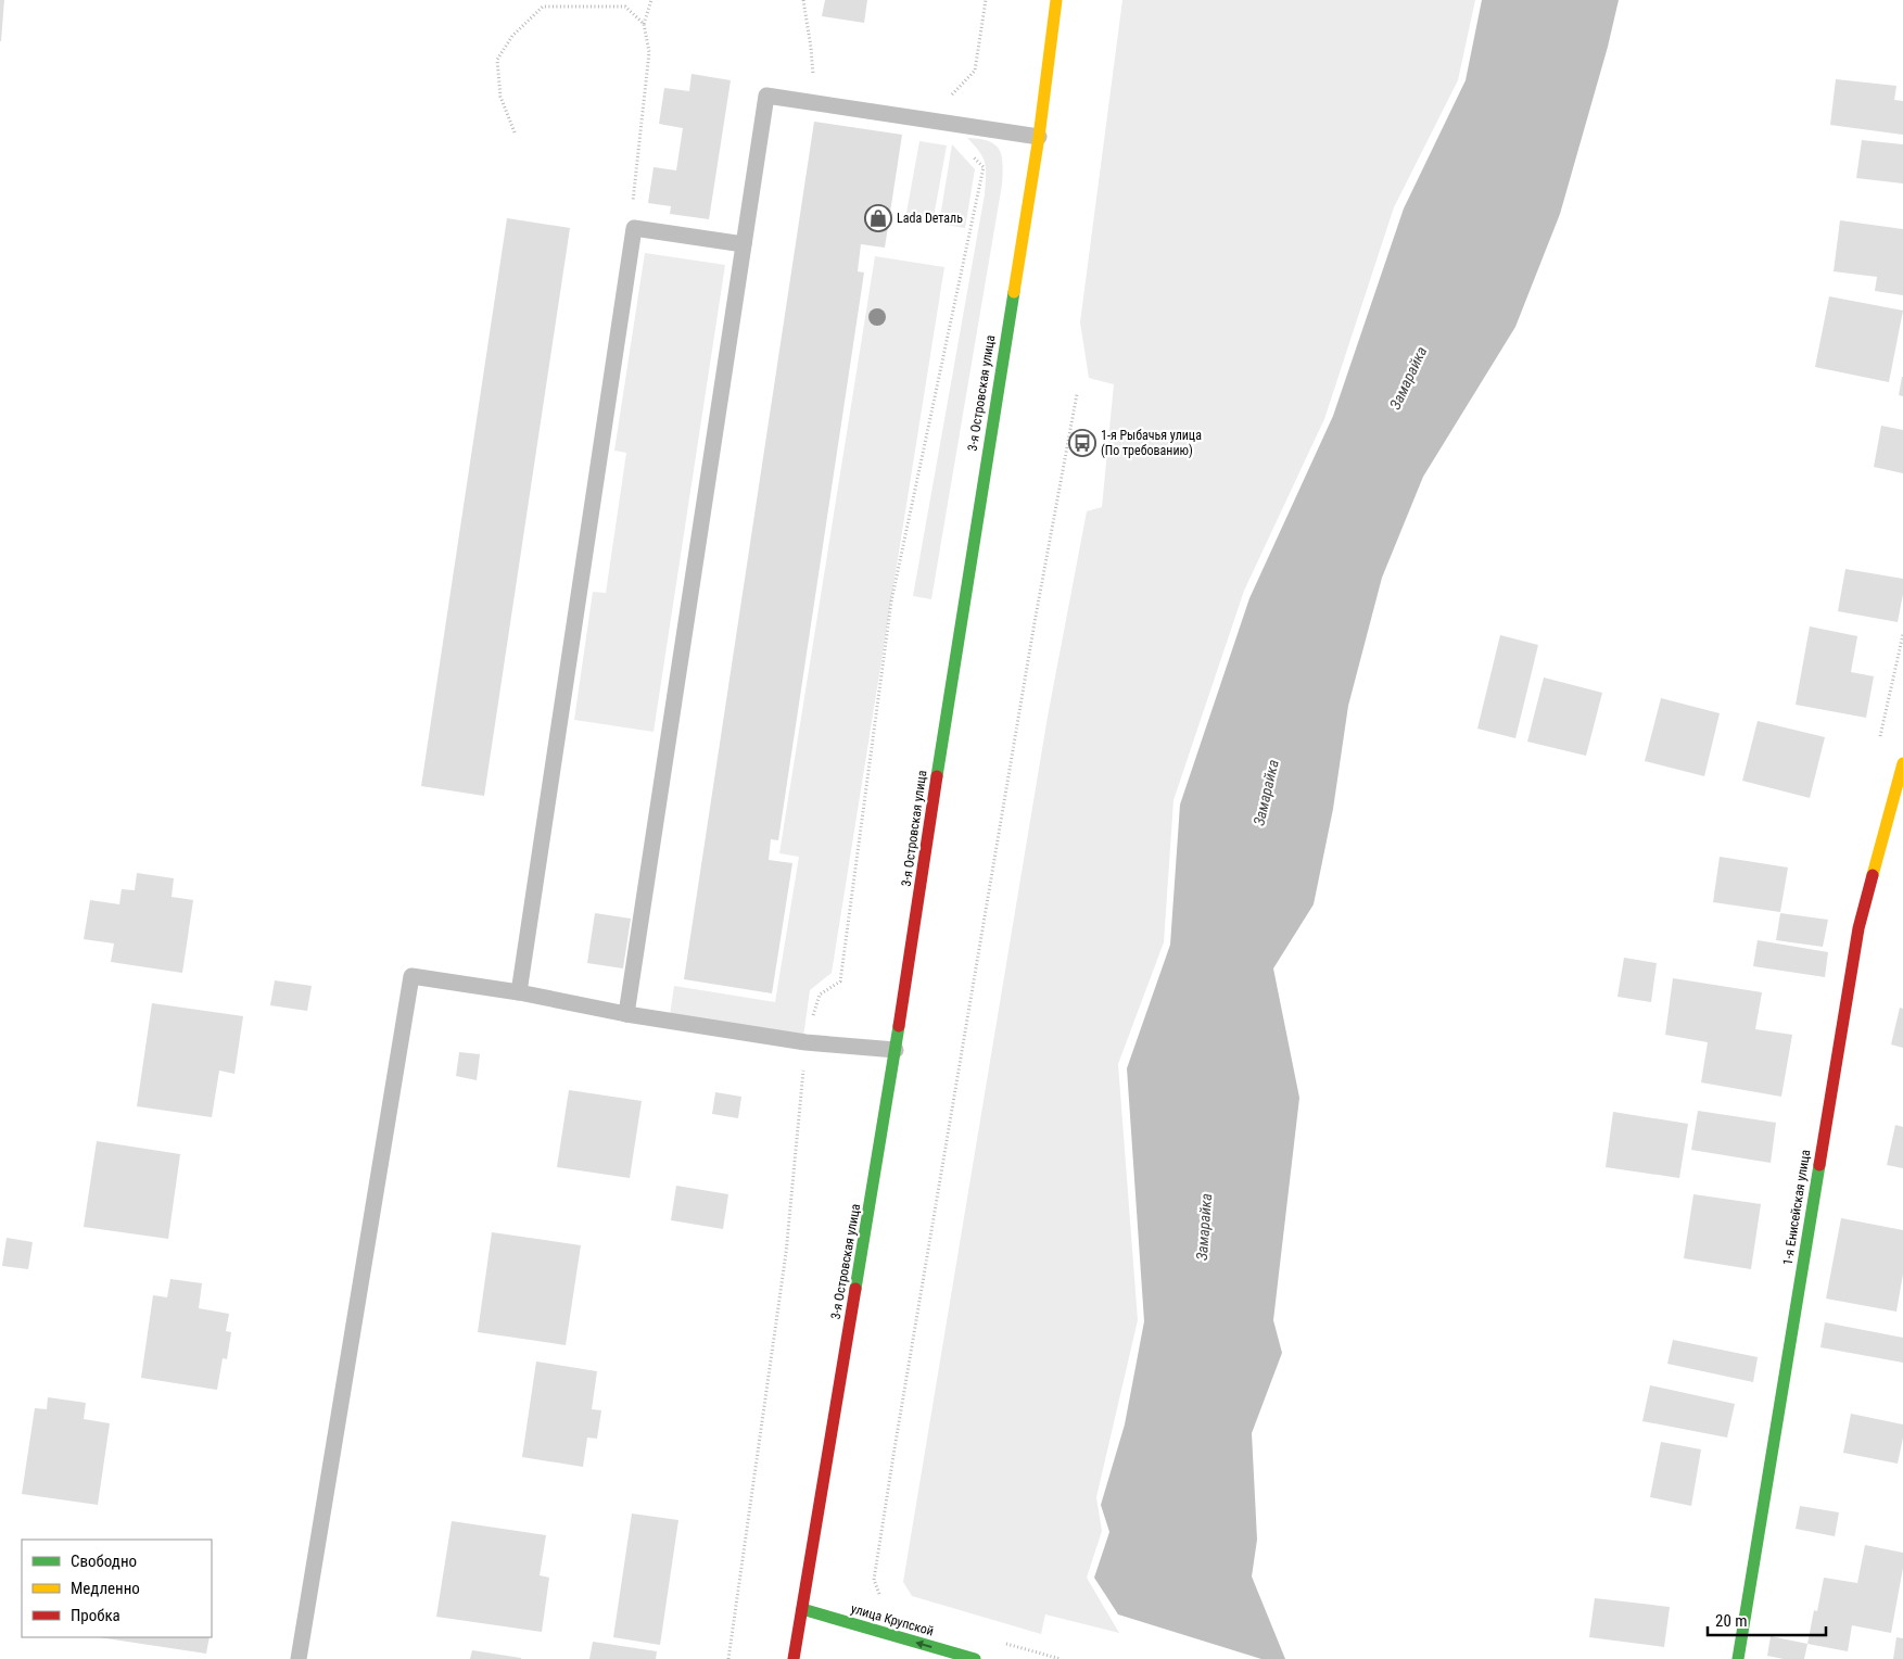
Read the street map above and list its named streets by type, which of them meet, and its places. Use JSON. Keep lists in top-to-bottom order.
{
  "streets": {
    "main road": ["3-я Островская улица", "1-я Енисейская улица", "улица Крупской"]
  },
  "crossings": [
    ["3-я Островская улица", "улица Крупской"]
  ],
  "one_way": ["улица Крупской"],
  "water": ["Замарайка"],
  "places": {
    "shop": ["Lada Dеталь"],
    "bus stop": ["1-я Рыбачья улица (По требованию)"]
  },
  "legend": ["Свободно", "Медленно", "Пробка"],
  "scale_bar": "20 m"
}
